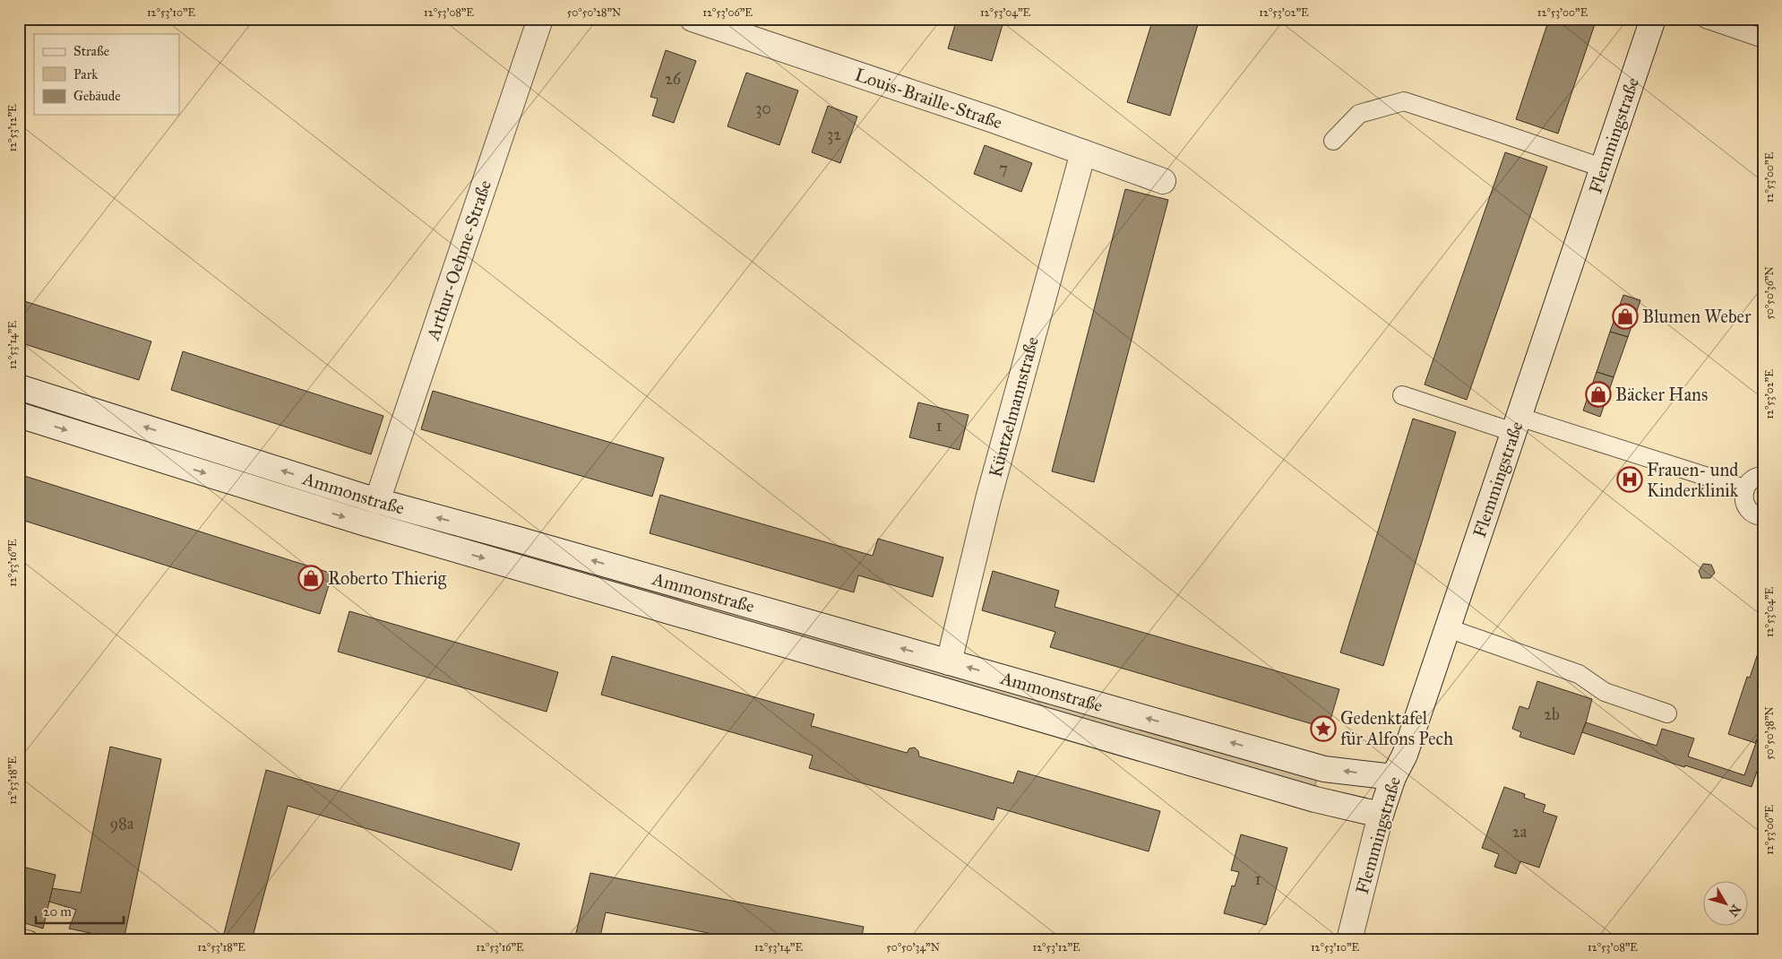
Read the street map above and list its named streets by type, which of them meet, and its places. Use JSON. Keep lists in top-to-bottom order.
{
  "streets": {
    "street": [
      "Louis-Braille-Straße",
      "Flemmingstraße",
      "Arthur-Oehme-Straße",
      "Küntzelmannstraße",
      "Ammonstraße"
    ]
  },
  "crossings": [
    ["Louis-Braille-Straße", "Küntzelmannstraße"],
    ["Flemmingstraße", "Ammonstraße"],
    ["Arthur-Oehme-Straße", "Ammonstraße"],
    ["Küntzelmannstraße", "Ammonstraße"]
  ],
  "places": {
    "shop": ["Blumen Weber", "Bäcker Hans", "Roberto Thierig"],
    "hospital": ["Frauen- und Kinderklinik"],
    "place": ["Gedenktafel für Alfons Pech"]
  },
  "house_numbers": [
    "26",
    "30",
    "32",
    "7",
    "1",
    "2b",
    "98a",
    "2a",
    "1"
  ],
  "legend": ["Straße", "Park", "Gebäude"],
  "scale_bar": "20 m",
  "north": "bottom right",
  "coordinates": [
    "12°53'10\"E",
    "12°53'08\"E",
    "50°50'28\"N",
    "12°53'06\"E",
    "12°53'04\"E",
    "12°53'02\"E",
    "12°53'00\"E",
    "12°53'12\"E",
    "50°50'36\"N",
    "12°53'14\"E",
    "12°53'16\"E",
    "50°50'38\"N",
    "12°53'18\"E",
    "50°50'34\"N"
  ]
}
